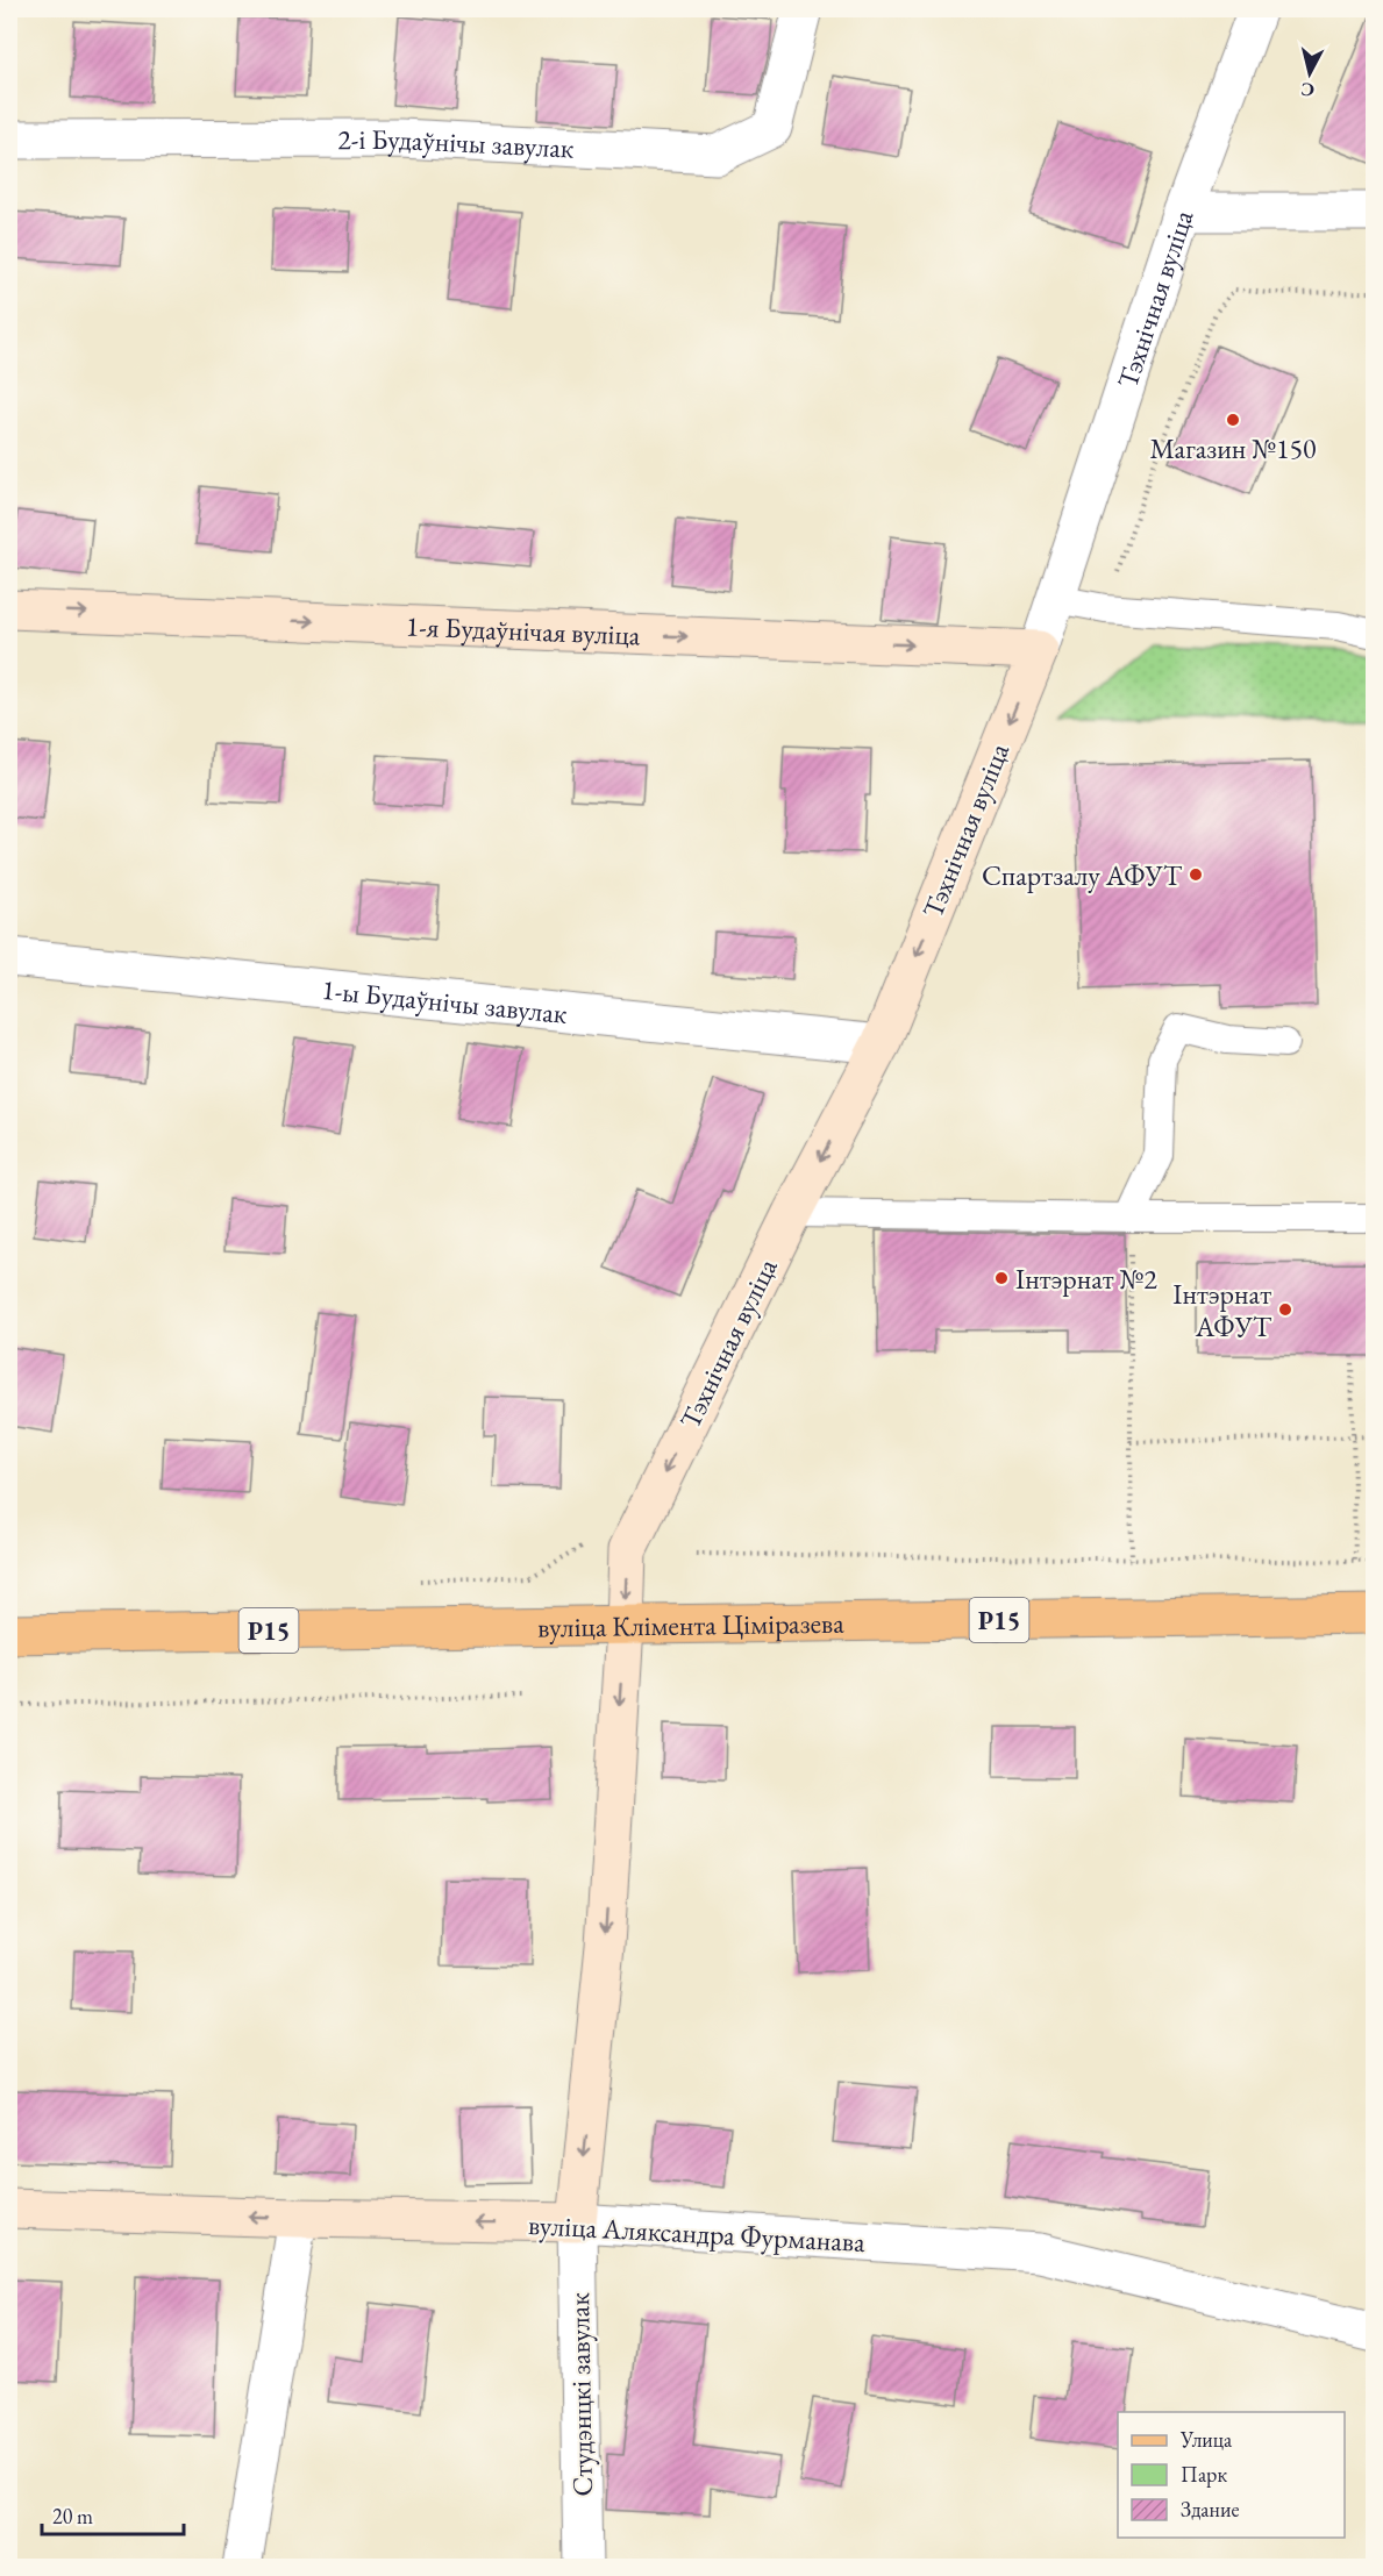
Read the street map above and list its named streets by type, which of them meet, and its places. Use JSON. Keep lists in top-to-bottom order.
{
  "streets": {
    "main road": ["Р15", "вуліца Клімента Ціміразева"],
    "street": [
      "2-і Будаўнічы завулак",
      "Тэхнічная вуліца",
      "1-я Будаўнічая вуліца",
      "1-ы Будаўнічы завулак",
      "вуліца Аляксандра Фурманава",
      "Студэнцкі завулак"
    ]
  },
  "crossings": [
    ["Тэхнічная вуліца", "1-я Будаўнічая вуліца"],
    ["Тэхнічная вуліца", "1-ы Будаўнічы завулак"],
    ["Тэхнічная вуліца", "вуліца Клімента Ціміразева"],
    ["Тэхнічная вуліца", "вуліца Аляксандра Фурманава"],
    ["Тэхнічная вуліца", "Студэнцкі завулак"],
    ["вуліца Аляксандра Фурманава", "Студэнцкі завулак"]
  ],
  "one_way": ["Тэхнічная вуліца", "1-я Будаўнічая вуліца", "вуліца Аляксандра Фурманава"],
  "places": [
    "Магазин №150",
    "Спартзалу АФУТ",
    "Інтэрнат №2",
    "Інтэрнат АФУТ"
  ],
  "legend": ["Улица", "Парк", "Здание"],
  "scale_bar": "20 m",
  "north": "bottom"
}
